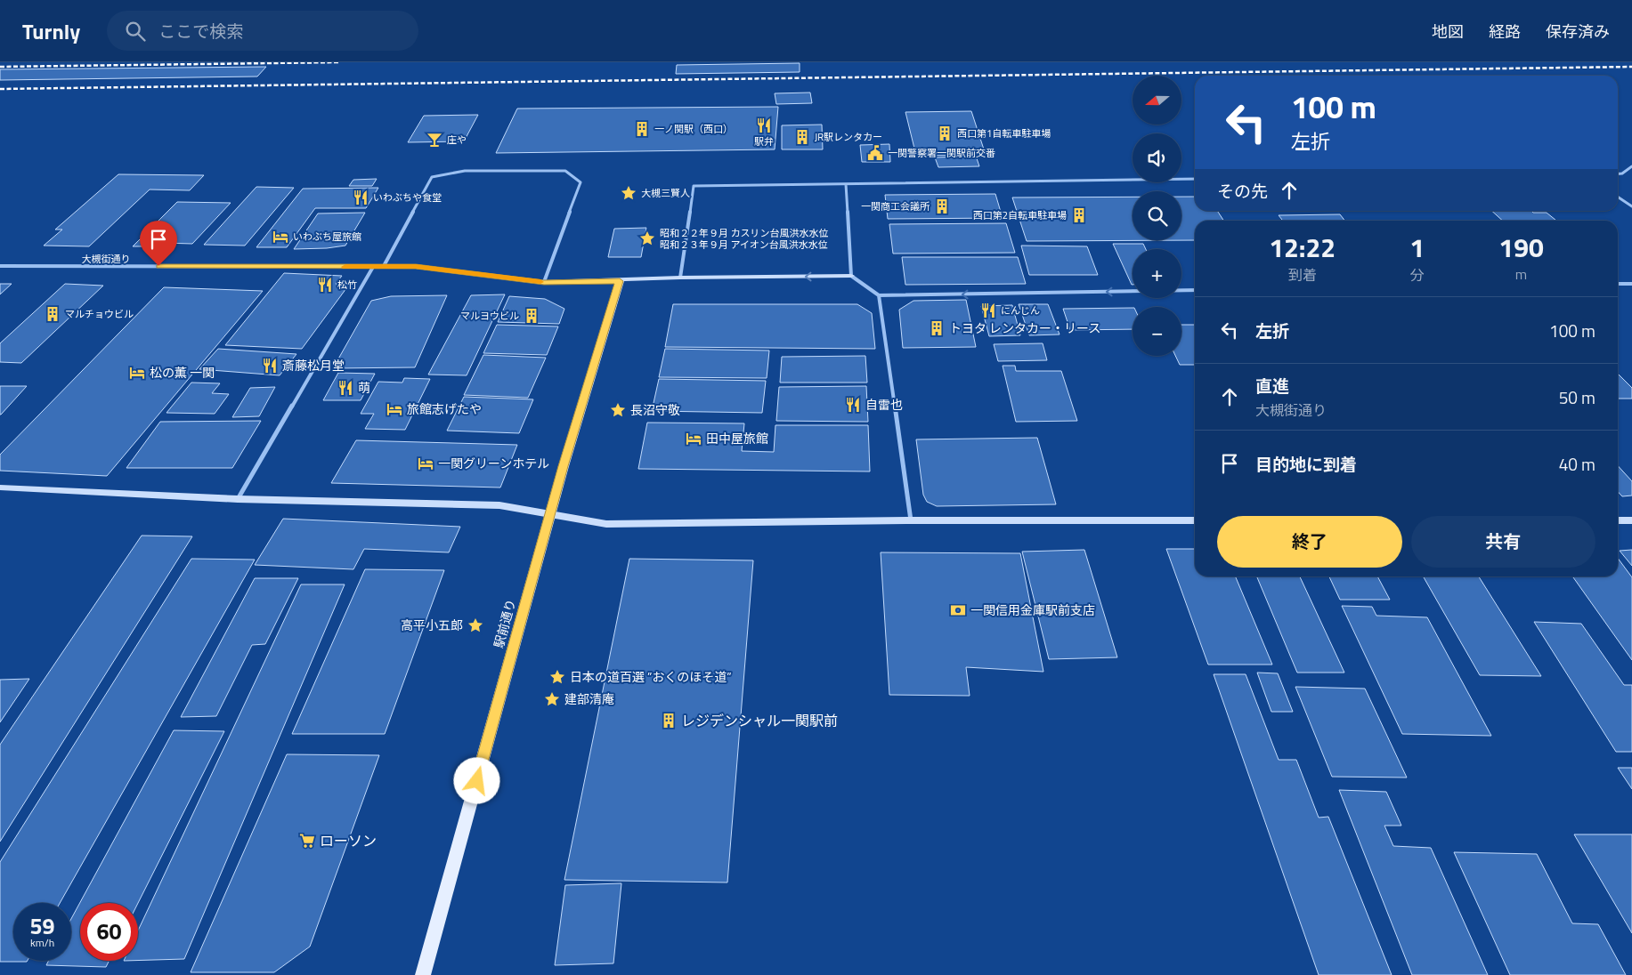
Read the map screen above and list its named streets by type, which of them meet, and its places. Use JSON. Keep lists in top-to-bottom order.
{
  "streets": {
    "main road": ["駅前通り"],
    "street": ["大槻街通り"]
  },
  "places": {
    "restaurant": [
      "駅弁",
      "いわぶちや食堂",
      "松竹",
      "にんじん",
      "斎藤松月堂",
      "萌",
      "自雷也"
    ],
    "building": [
      "一ノ関駅（西口）",
      "西口第1自転車駐車場",
      "JR駅レンタカー",
      "一関商工会議所",
      "西口第2自転車駐車場",
      "マルチョウビル",
      "マルヨウビル",
      "トヨタ レンタカー・リース",
      "レジデンシャル一関駅前"
    ],
    "bar": ["庄や"],
    "public building": ["一関警察署一関駅前交番"],
    "place": [
      "大槻三賢人",
      "昭和２２年９月 カスリン台風洪水水位 昭和２３年９月 アイオン台風洪水水位",
      "長沼守敬",
      "高平小五郎",
      "日本の道百選 ”おくのほそ道”",
      "建部清庵"
    ],
    "hotel": [
      "いわぶち屋旅館",
      "松の薫 一関",
      "旅館志げたや",
      "田中屋旅館",
      "一関グリーンホテル"
    ],
    "bank": ["一関信用金庫駅前支店"],
    "supermarket": ["ローソン"]
  },
  "north": "left",
  "page": {
    "header": "Turnly",
    "search": "ここで検索",
    "nav": ["地図", "経路", "保存済み"],
    "map_buttons": ["+", "−"],
    "turn": ["100 m", "左折"],
    "then": "その先",
    "eta": [
      "12:22",
      "到着",
      "1",
      "分",
      "190",
      "m"
    ],
    "list": [
      {
        "name": "左折",
        "value": "100 m"
      },
      {
        "name": "直進",
        "note": "大槻街通り",
        "value": "50 m"
      },
      {
        "name": "目的地に到着",
        "value": "40 m"
      }
    ],
    "buttons": ["終了", "共有"],
    "speed": "59 km/h",
    "limit": "60"
  }
}
